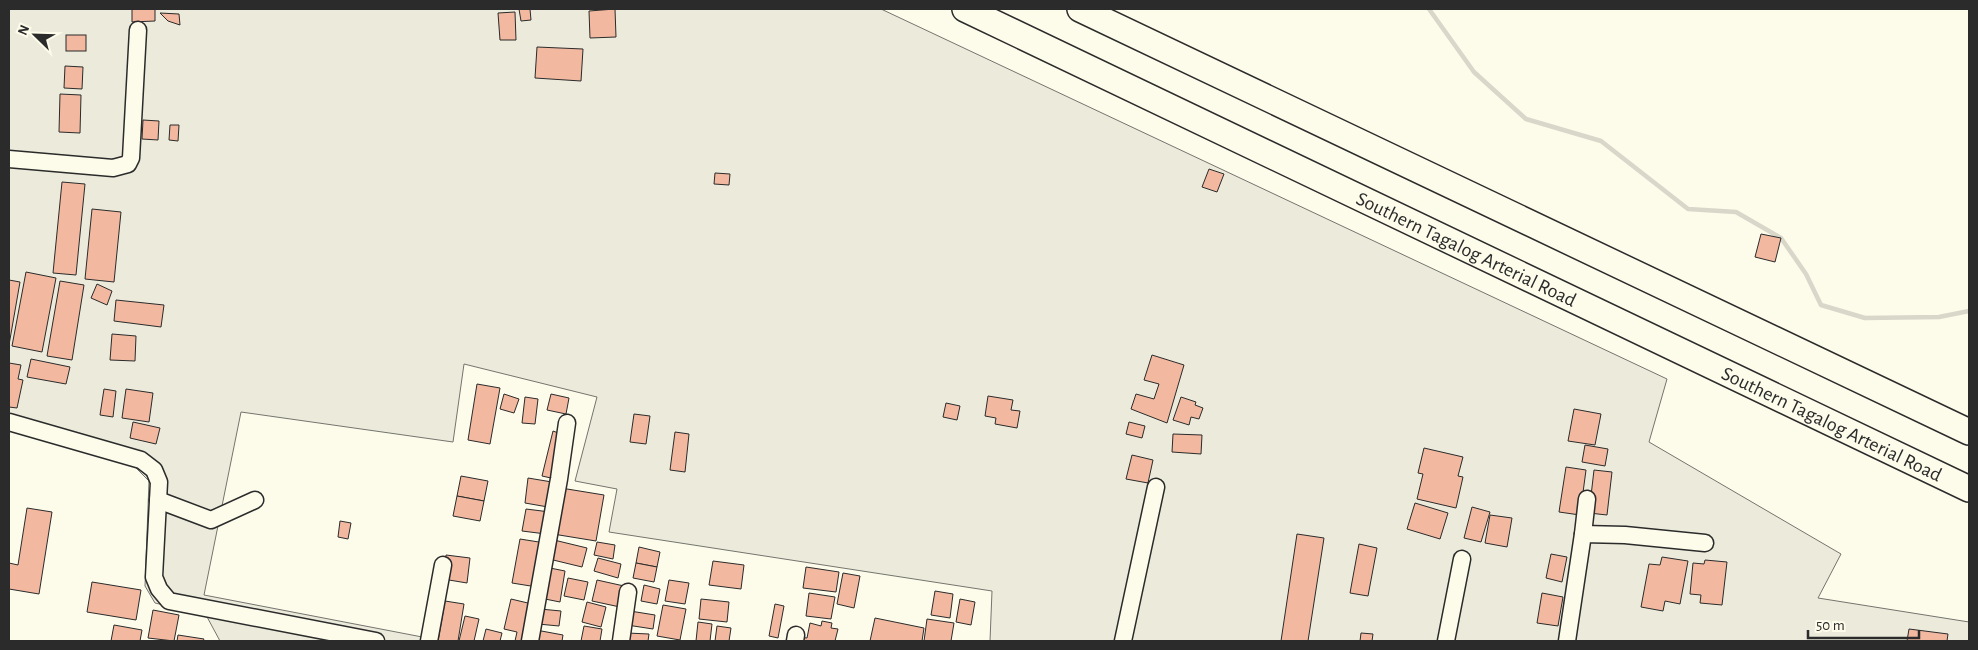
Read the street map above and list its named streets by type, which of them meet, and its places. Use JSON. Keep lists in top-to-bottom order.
{
  "streets": {
    "highway": ["Southern Tagalog Arterial Road"]
  },
  "scale_bar": "50 m",
  "north": "top left"
}
